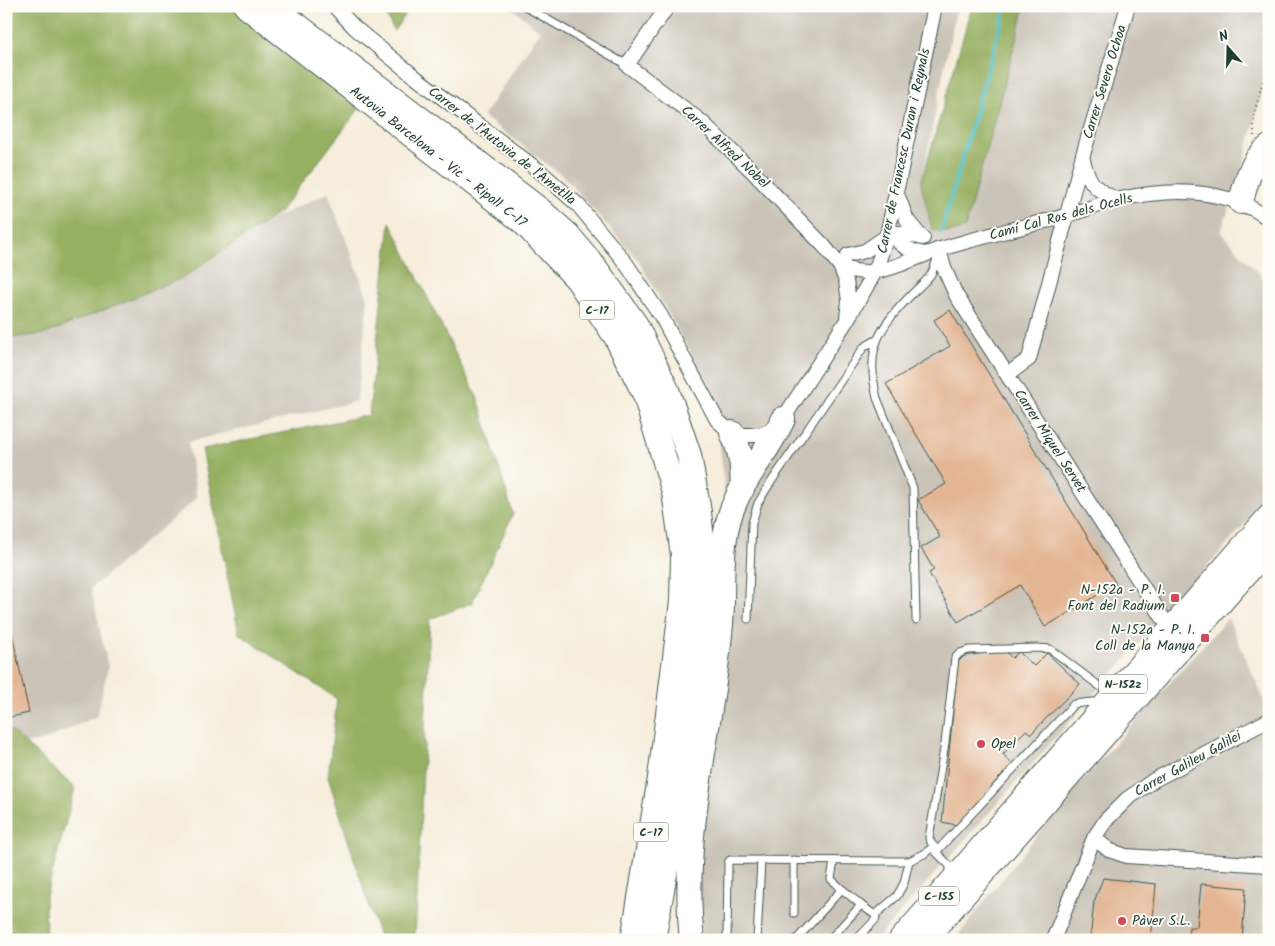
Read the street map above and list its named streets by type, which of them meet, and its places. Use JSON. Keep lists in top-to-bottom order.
{
  "streets": {
    "highway": [
      "Autovia Barcelona - Vic - Ripoll C-17",
      "C-17",
      "N-152z",
      "C-155"
    ],
    "street": [
      "Carrer Severo Ochoa",
      "Carrer de l'Autovia de l'Ametlla",
      "Carrer Alfred Nobel",
      "Carrer de Francesc Duran i Reynals",
      "Camí Cal Ros dels Ocells",
      "Carrer Miquel Servet",
      "Carrer Galileu Galilei"
    ]
  },
  "crossings": [
    ["Carrer Severo Ochoa", "Camí Cal Ros dels Ocells"],
    ["Carrer Severo Ochoa", "Carrer Miquel Servet"],
    ["Carrer Alfred Nobel", "Carrer de Francesc Duran i Reynals"],
    ["Carrer Alfred Nobel", "Camí Cal Ros dels Ocells"],
    ["Carrer de Francesc Duran i Reynals", "Camí Cal Ros dels Ocells"],
    ["Camí Cal Ros dels Ocells", "Carrer Miquel Servet"],
    ["Carrer Miquel Servet", "N-152z"],
    ["N-152z", "C-155"]
  ],
  "places": {
    "transit": ["N-152a - P. I. Font del Radium", "N-152a - P. I. Coll de la Manya"],
    "other": ["Opel", "Pàver S.L."]
  },
  "north": "top"
}
